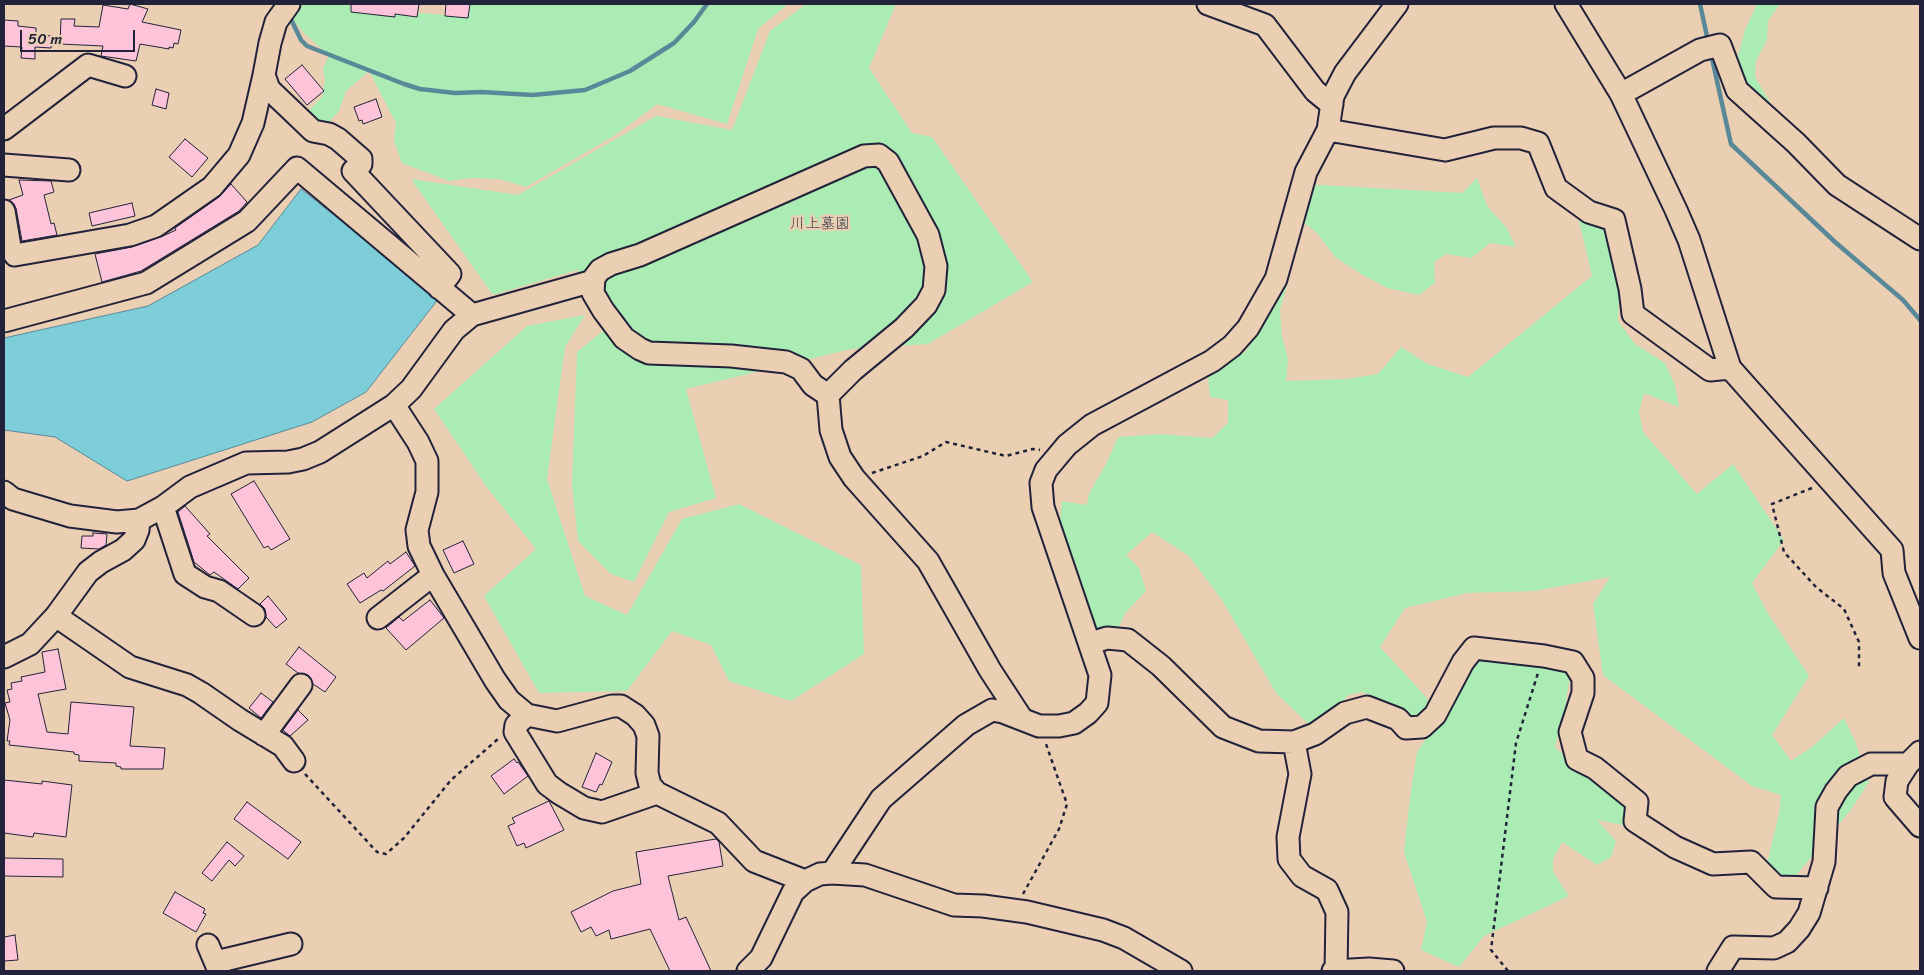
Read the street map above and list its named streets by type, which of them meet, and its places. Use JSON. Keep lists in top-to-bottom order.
{
  "parks": ["川上墓園"],
  "scale_bar": "50 m"
}
